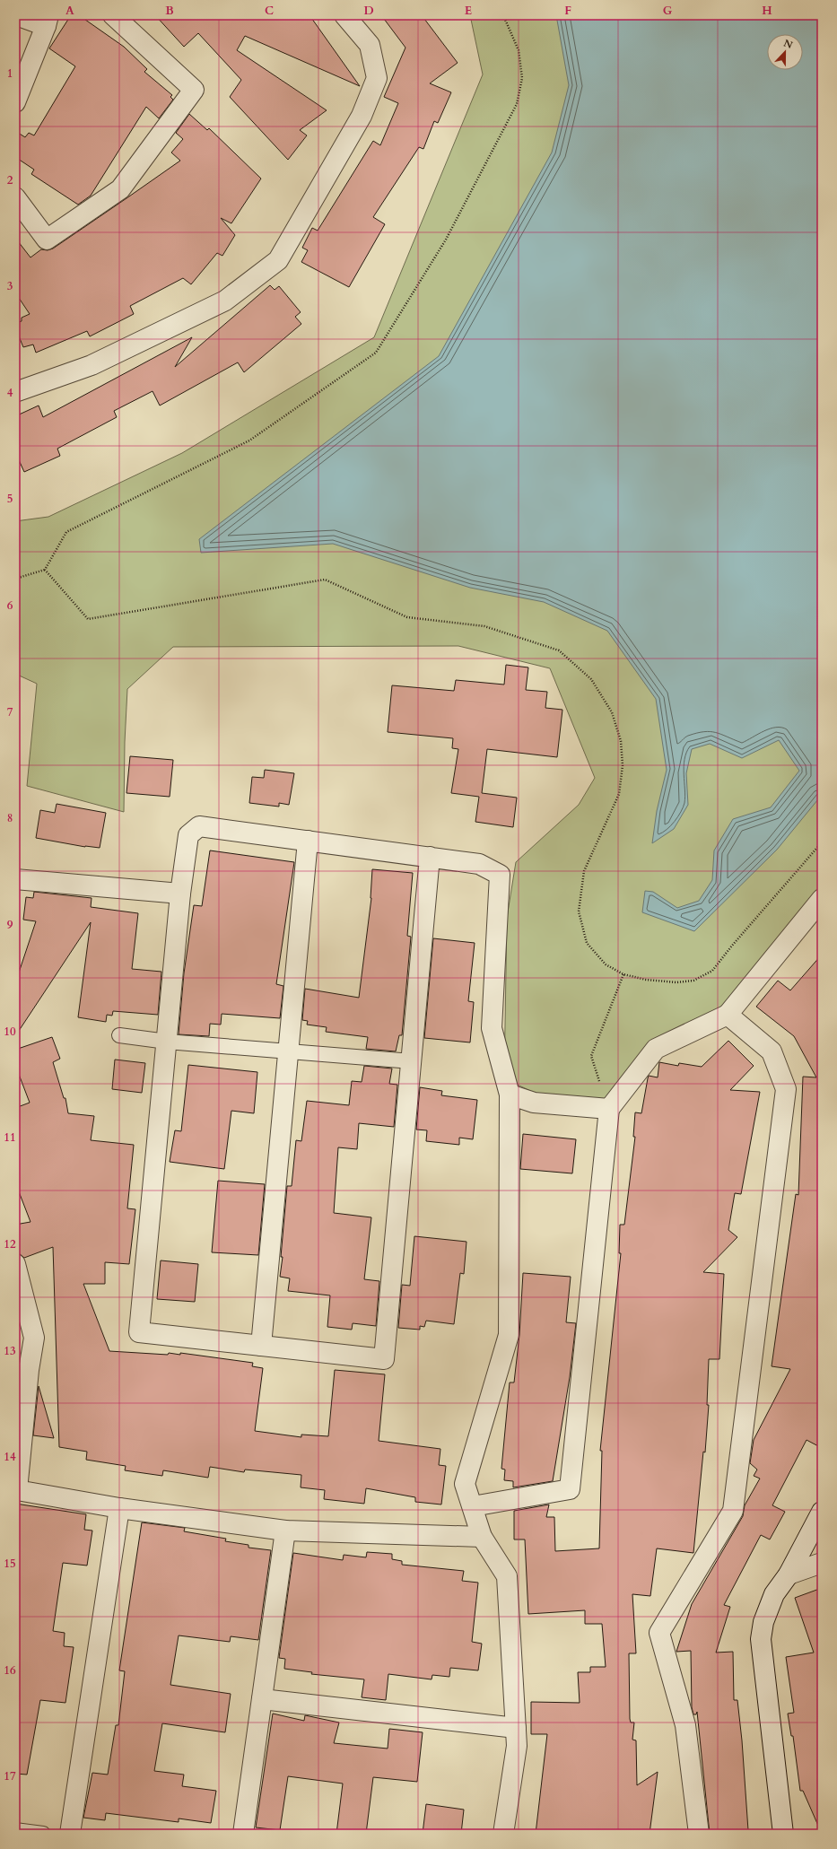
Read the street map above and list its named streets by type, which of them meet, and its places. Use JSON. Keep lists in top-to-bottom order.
{
  "north": "top",
  "grid": {
    "columns": [
      "A",
      "B",
      "C",
      "D",
      "E",
      "F",
      "G",
      "H"
    ],
    "rows": [
      "1",
      "2",
      "3",
      "4",
      "5",
      "6",
      "7",
      "8",
      "9",
      "10",
      "11",
      "12",
      "13",
      "14",
      "15",
      "16",
      "17"
    ]
  }
}
